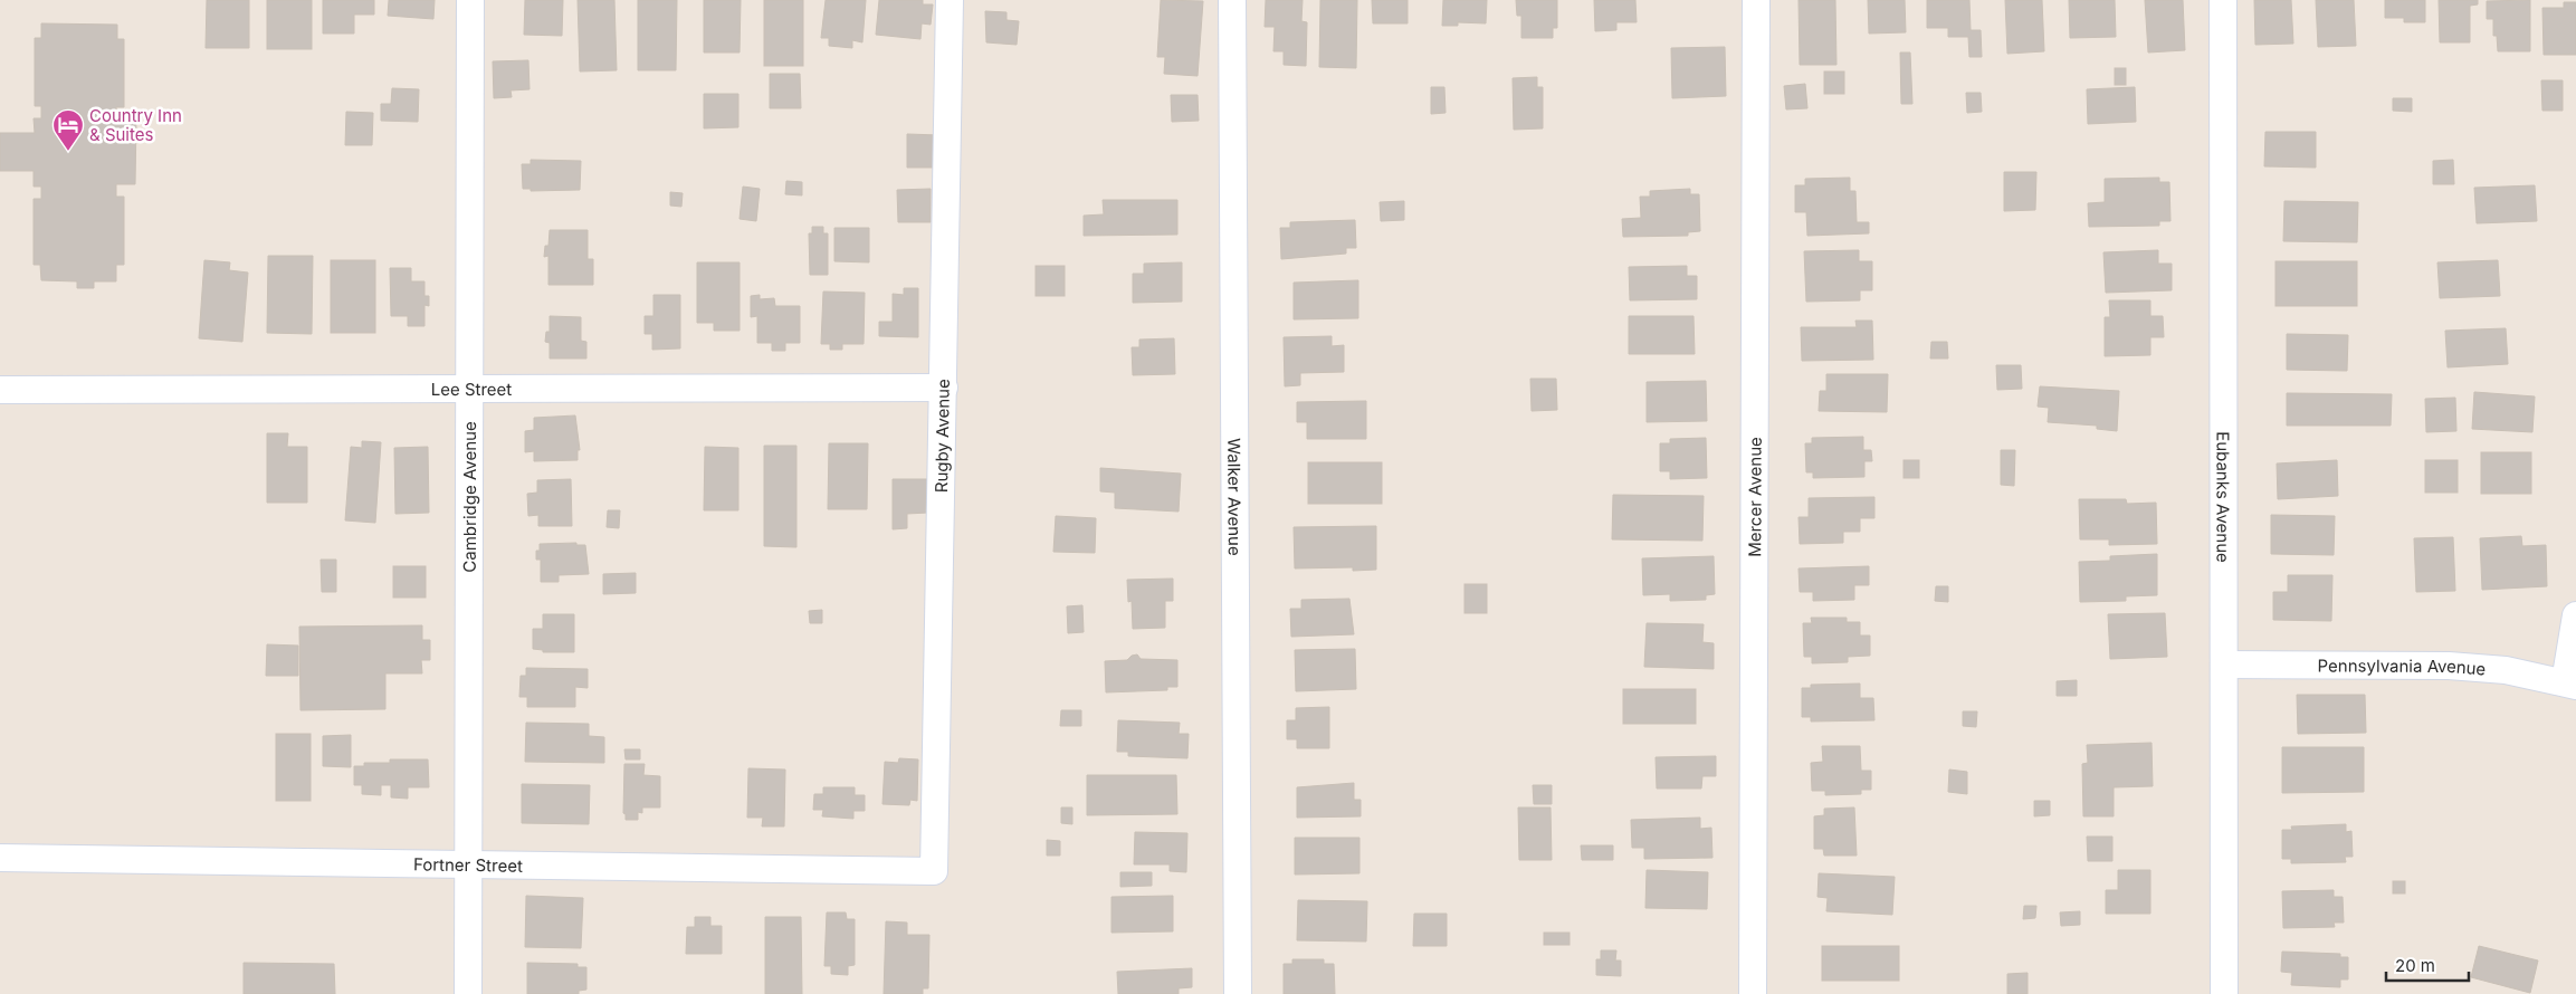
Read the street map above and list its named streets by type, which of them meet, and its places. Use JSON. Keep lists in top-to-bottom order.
{
  "streets": {
    "street": [
      "Lee Street",
      "Rugby Avenue",
      "Cambridge Avenue",
      "Walker Avenue",
      "Mercer Avenue",
      "Eubanks Avenue",
      "Pennsylvania Avenue",
      "Fortner Street"
    ]
  },
  "crossings": [
    ["Lee Street", "Rugby Avenue"],
    ["Lee Street", "Cambridge Avenue"],
    ["Rugby Avenue", "Fortner Street"],
    ["Cambridge Avenue", "Fortner Street"],
    ["Eubanks Avenue", "Pennsylvania Avenue"]
  ],
  "places": {
    "hotel": ["Country Inn & Suites"]
  },
  "scale_bar": "20 m"
}
